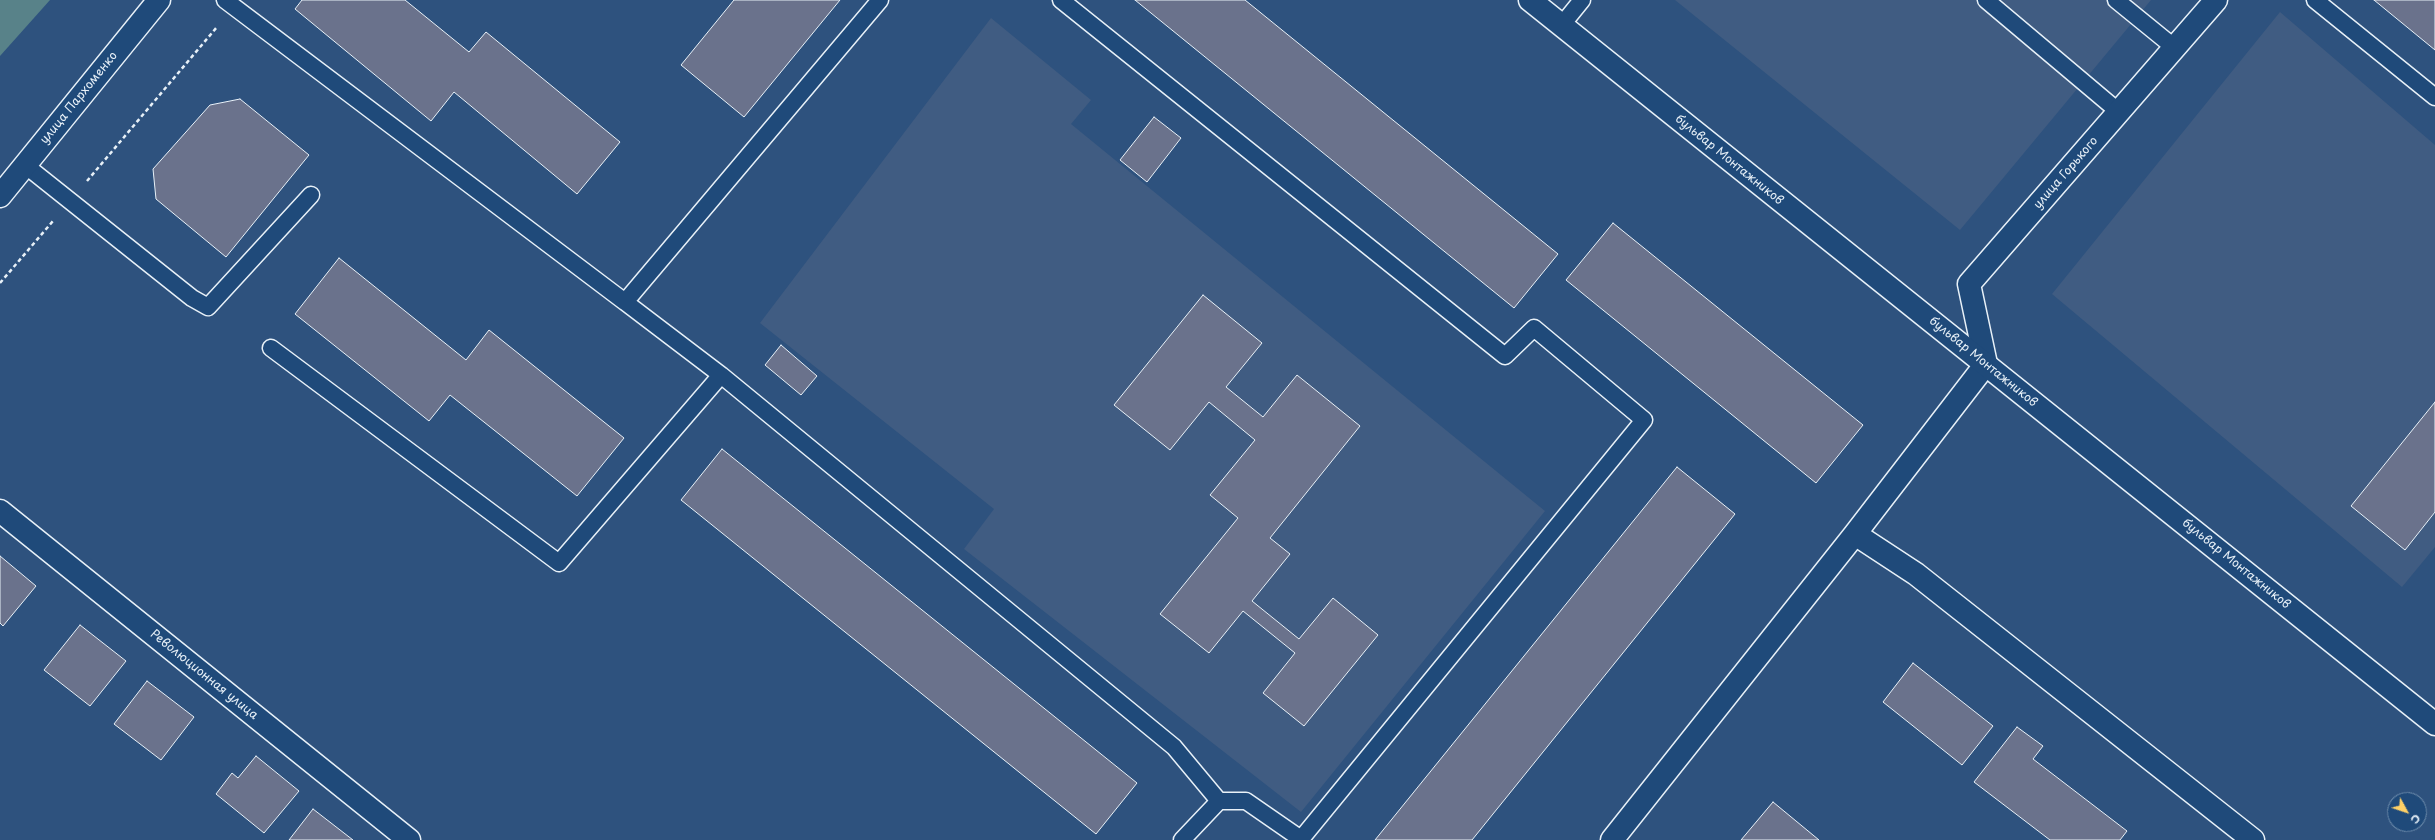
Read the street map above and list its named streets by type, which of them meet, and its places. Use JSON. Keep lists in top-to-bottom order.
{
  "streets": {
    "street": [
      "улица Пархоменко",
      "бульвар Монтажников",
      "улица Горького",
      "Революционная улица"
    ]
  },
  "crossings": [
    ["бульвар Монтажников", "улица Горького"]
  ],
  "north": "bottom right"
}
